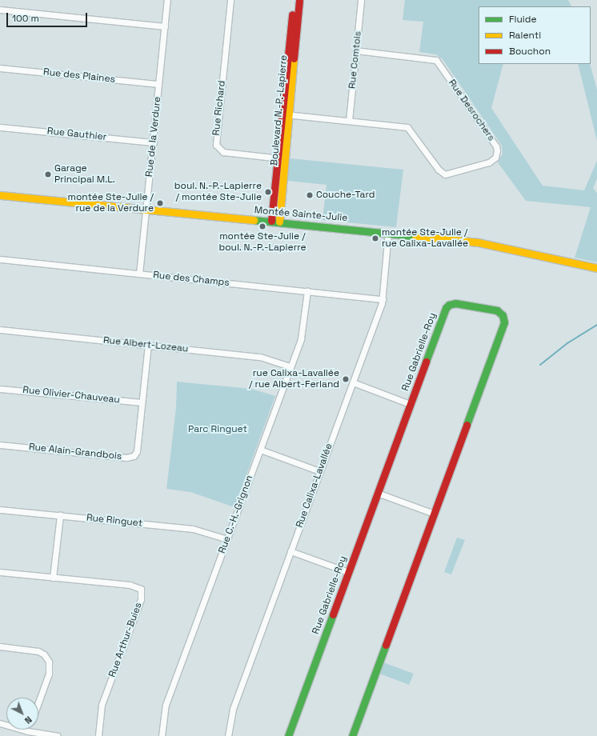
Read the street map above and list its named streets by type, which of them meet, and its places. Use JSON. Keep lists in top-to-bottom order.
{
  "streets": {
    "street": [
      "Rue Comtois",
      "Rue des Plaines",
      "Rue Richard",
      "Boulevard N.-P.-Lapierre",
      "Rue Desrochers",
      "Rue Gauthier",
      "Rue de la Verdure",
      "Montée Sainte-Julie",
      "Rue des Champs",
      "Rue Albert-Lozeau",
      "Rue Gabrielle-Roy",
      "Rue Olivier-Chauveau",
      "Rue Alain-Grandbois",
      "Rue Calixa-Lavallée",
      "Rue C.-H.-Grignon",
      "Rue Ringuet",
      "Rue Arthur-Buies"
    ]
  },
  "crossings": [
    ["Rue Comtois", "Rue Desrochers"],
    ["Rue des Plaines", "Rue de la Verdure"],
    ["Rue Richard", "Boulevard N.-P.-Lapierre"],
    ["Boulevard N.-P.-Lapierre", "Rue Desrochers"],
    ["Boulevard N.-P.-Lapierre", "Montée Sainte-Julie"],
    ["Rue Gauthier", "Rue de la Verdure"],
    ["Rue de la Verdure", "Montée Sainte-Julie"],
    ["Rue de la Verdure", "Rue des Champs"],
    ["Montée Sainte-Julie", "Rue Calixa-Lavallée"],
    ["Rue des Champs", "Rue Calixa-Lavallée"],
    ["Rue des Champs", "Rue C.-H.-Grignon"],
    ["Rue Albert-Lozeau", "Rue Alain-Grandbois"],
    ["Rue Albert-Lozeau", "Rue C.-H.-Grignon"],
    ["Rue Olivier-Chauveau", "Rue Alain-Grandbois"],
    ["Rue C.-H.-Grignon", "Rue Ringuet"]
  ],
  "parks": ["Parc Ringuet"],
  "places": [
    "Garage Principal M.L.",
    "boul. N.-P.-Lapierre / montée Ste-Julie",
    "Couche-Tard",
    "montée Ste-Julie / rue de la Verdure",
    "montée Ste-Julie / boul. N.-P.-Lapierre",
    "montée Ste-Julie / rue Calixa-Lavallée",
    "rue Calixa-Lavallée / rue Albert-Ferland"
  ],
  "legend": ["Fluide", "Ralenti", "Bouchon"],
  "scale_bar": "100 m",
  "north": "bottom right"
}
